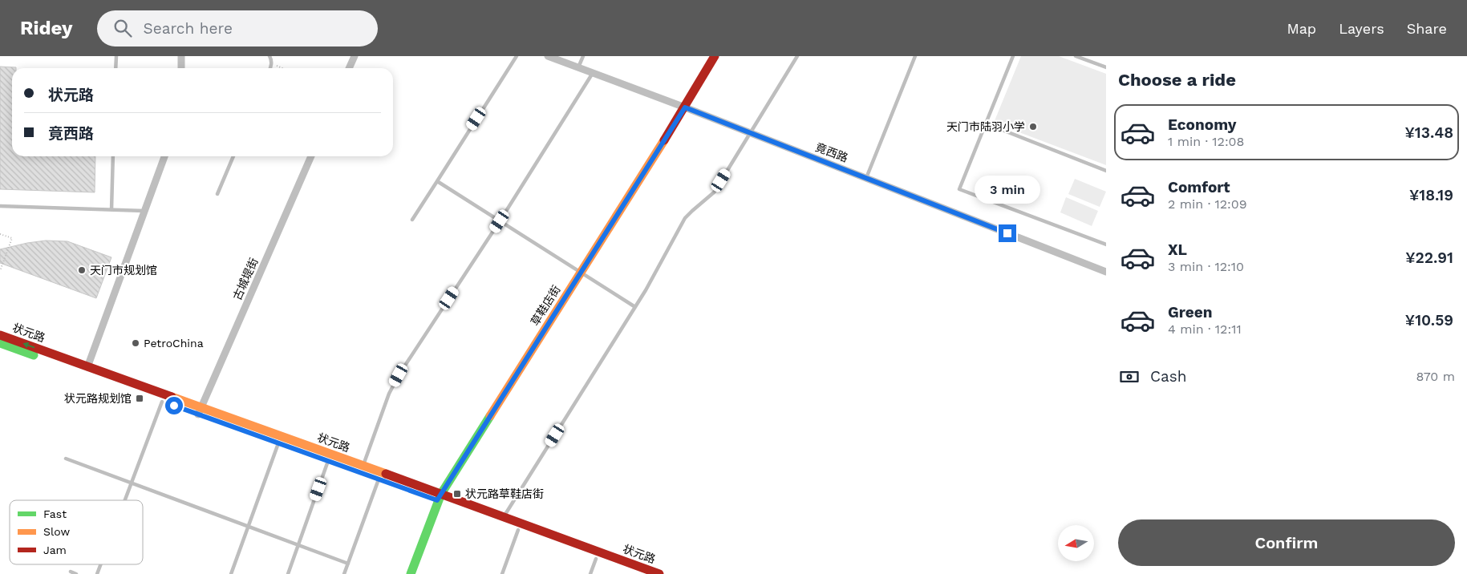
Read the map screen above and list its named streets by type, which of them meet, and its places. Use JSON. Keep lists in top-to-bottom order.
{
  "streets": {
    "main road": ["草鞋店街", "状元路"],
    "street": ["竟西路", "古城堤街"]
  },
  "crossings": [
    ["竟西路", "草鞋店街"],
    ["古城堤街", "状元路"],
    ["草鞋店街", "状元路"]
  ],
  "places": {
    "other": ["天门市陆羽小学", "天门市规划馆", "PetroChina"],
    "transit": ["状元路规划馆", "状元路草鞋店街"]
  },
  "legend": ["Fast", "Slow", "Jam"],
  "north": "left",
  "page": {
    "header": "Ridey",
    "search": "Search here",
    "nav": ["Map", "Layers", "Share"],
    "heading": "Choose a ride",
    "banner": ["状元路", "竟西路"],
    "list": [
      {
        "name": "Economy",
        "note": "1 min · 12:08",
        "value": "¥13.48"
      },
      {
        "name": "Comfort",
        "note": "2 min · 12:09",
        "value": "¥18.19"
      },
      {
        "name": "XL",
        "note": "3 min · 12:10",
        "value": "¥22.91"
      },
      {
        "name": "Green",
        "note": "4 min · 12:11",
        "value": "¥10.59"
      }
    ],
    "bubble": "3 min",
    "pay": ["Cash", "870 m"],
    "buttons": "Confirm"
  }
}
